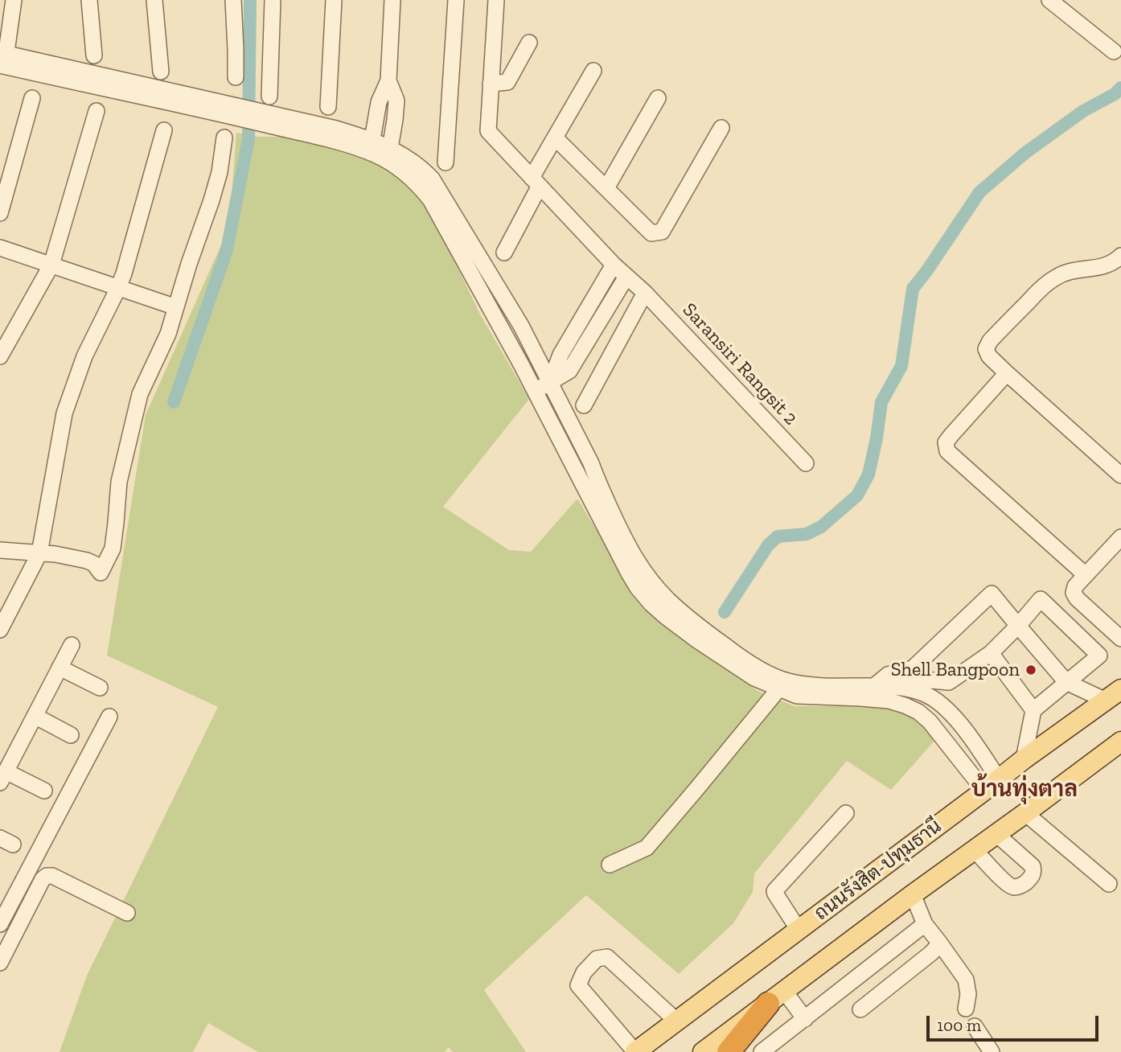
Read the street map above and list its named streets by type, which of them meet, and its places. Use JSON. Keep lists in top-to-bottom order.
{
  "streets": {
    "main road": ["ถนนรังสิต-ปทุมธานี"],
    "street": ["Saransiri Rangsit 2"]
  },
  "districts": ["บ้านทุ่งตาล"],
  "places": ["Shell Bangpoon"],
  "scale_bar": "100 m"
}
